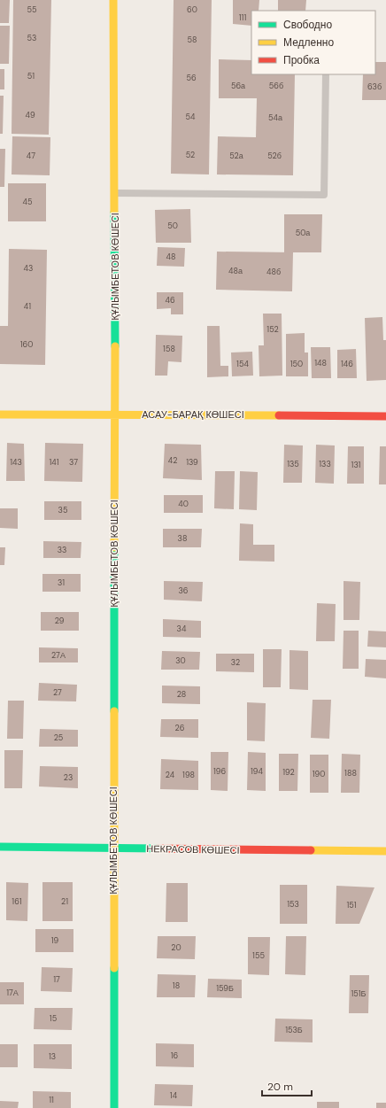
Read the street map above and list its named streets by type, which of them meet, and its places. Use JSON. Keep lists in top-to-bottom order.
{
  "streets": {
    "street": ["ҚҰЛЫМБЕТОВ КӨШЕСІ", "АСАУ-БАРАҚ КӨШЕСІ", "НЕКРАСОВ КӨШЕСІ"]
  },
  "crossings": [
    ["ҚҰЛЫМБЕТОВ КӨШЕСІ", "АСАУ-БАРАҚ КӨШЕСІ"],
    ["ҚҰЛЫМБЕТОВ КӨШЕСІ", "НЕКРАСОВ КӨШЕСІ"]
  ],
  "house_numbers": [
    "55",
    "60",
    "111",
    "53",
    "58",
    "51",
    "56",
    "56а",
    "56б",
    "63б",
    "49",
    "54",
    "54а",
    "52",
    "47",
    "52а",
    "52б",
    "45",
    "50",
    "50а",
    "48",
    "43",
    "48а",
    "48б",
    "46",
    "41",
    "152",
    "160",
    "158",
    "148",
    "154",
    "150",
    "146",
    "42",
    "143",
    "141",
    "37",
    "139",
    "135",
    "133",
    "131",
    "40",
    "35",
    "38",
    "33",
    "31",
    "36",
    "29",
    "34",
    "27А",
    "30",
    "32",
    "27",
    "28",
    "26",
    "25",
    "196",
    "194",
    "192",
    "188",
    "190",
    "24",
    "198",
    "23",
    "161",
    "21",
    "153",
    "151",
    "19",
    "20",
    "155",
    "17",
    "18",
    "159Б",
    "17А",
    "151Б",
    "15",
    "153Б",
    "16",
    "13",
    "14",
    "11"
  ],
  "legend": ["Свободно", "Медленно", "Пробка"],
  "scale_bar": "20 m"
}
